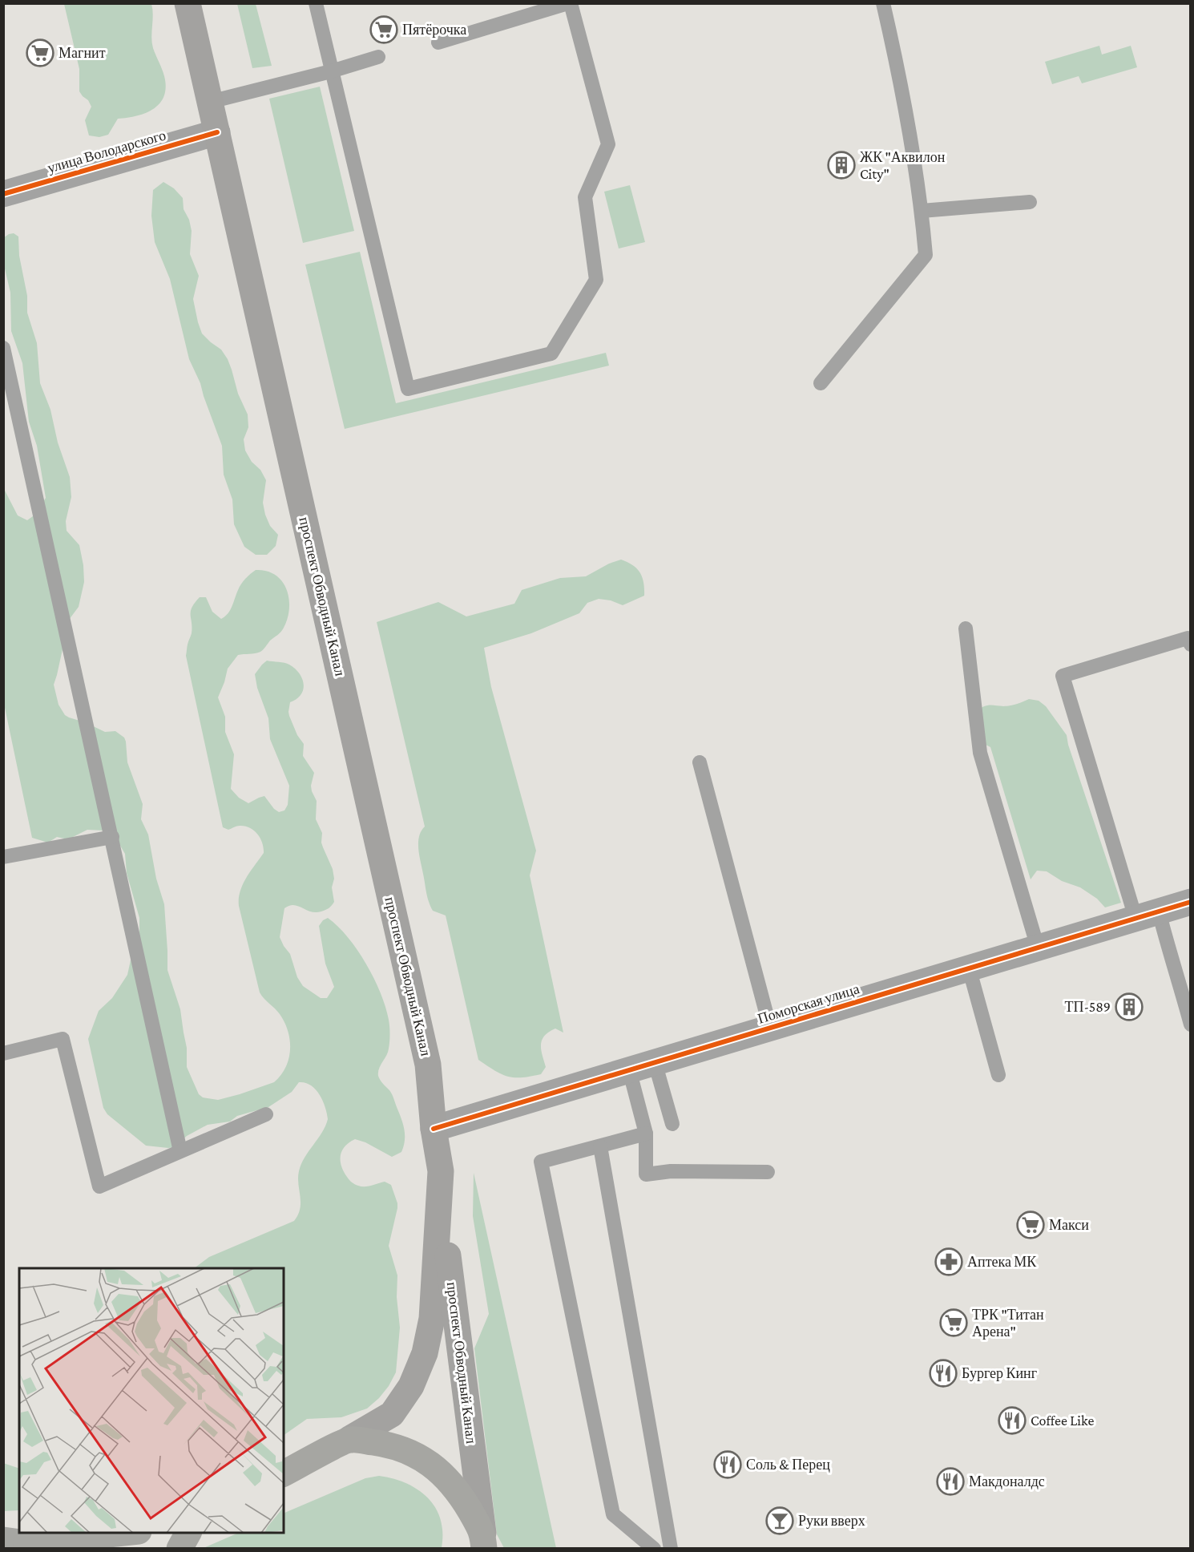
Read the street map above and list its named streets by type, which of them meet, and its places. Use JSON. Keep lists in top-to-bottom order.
{
  "streets": {
    "main road": ["проспект Обводный Канал"],
    "street": ["улица Володарского", "Поморская улица"]
  },
  "crossings": [
    ["улица Володарского", "проспект Обводный Канал"],
    ["проспект Обводный Канал", "Поморская улица"]
  ],
  "places": {
    "supermarket": [
      "Пятёрочка",
      "Магнит",
      "Макси",
      "ТРК \"Титан Арена\""
    ],
    "building": ["ЖК \"Аквилон City\"", "ТП-589"],
    "pharmacy": ["Аптека МК"],
    "restaurant": [
      "Бургер Кинг",
      "Coffee Like",
      "Соль & Перец",
      "Макдоналдс"
    ],
    "bar": ["Руки вверх"]
  }
}
